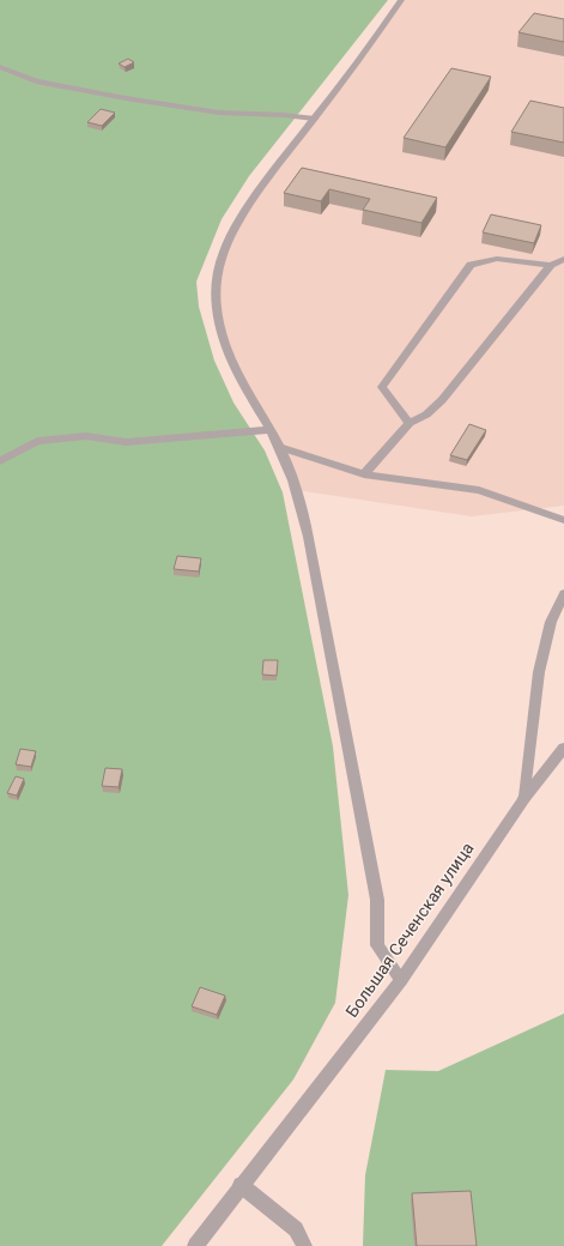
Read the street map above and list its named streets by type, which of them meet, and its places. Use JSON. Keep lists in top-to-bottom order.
{
  "streets": {
    "street": ["Большая Сеченская улица"]
  }
}
